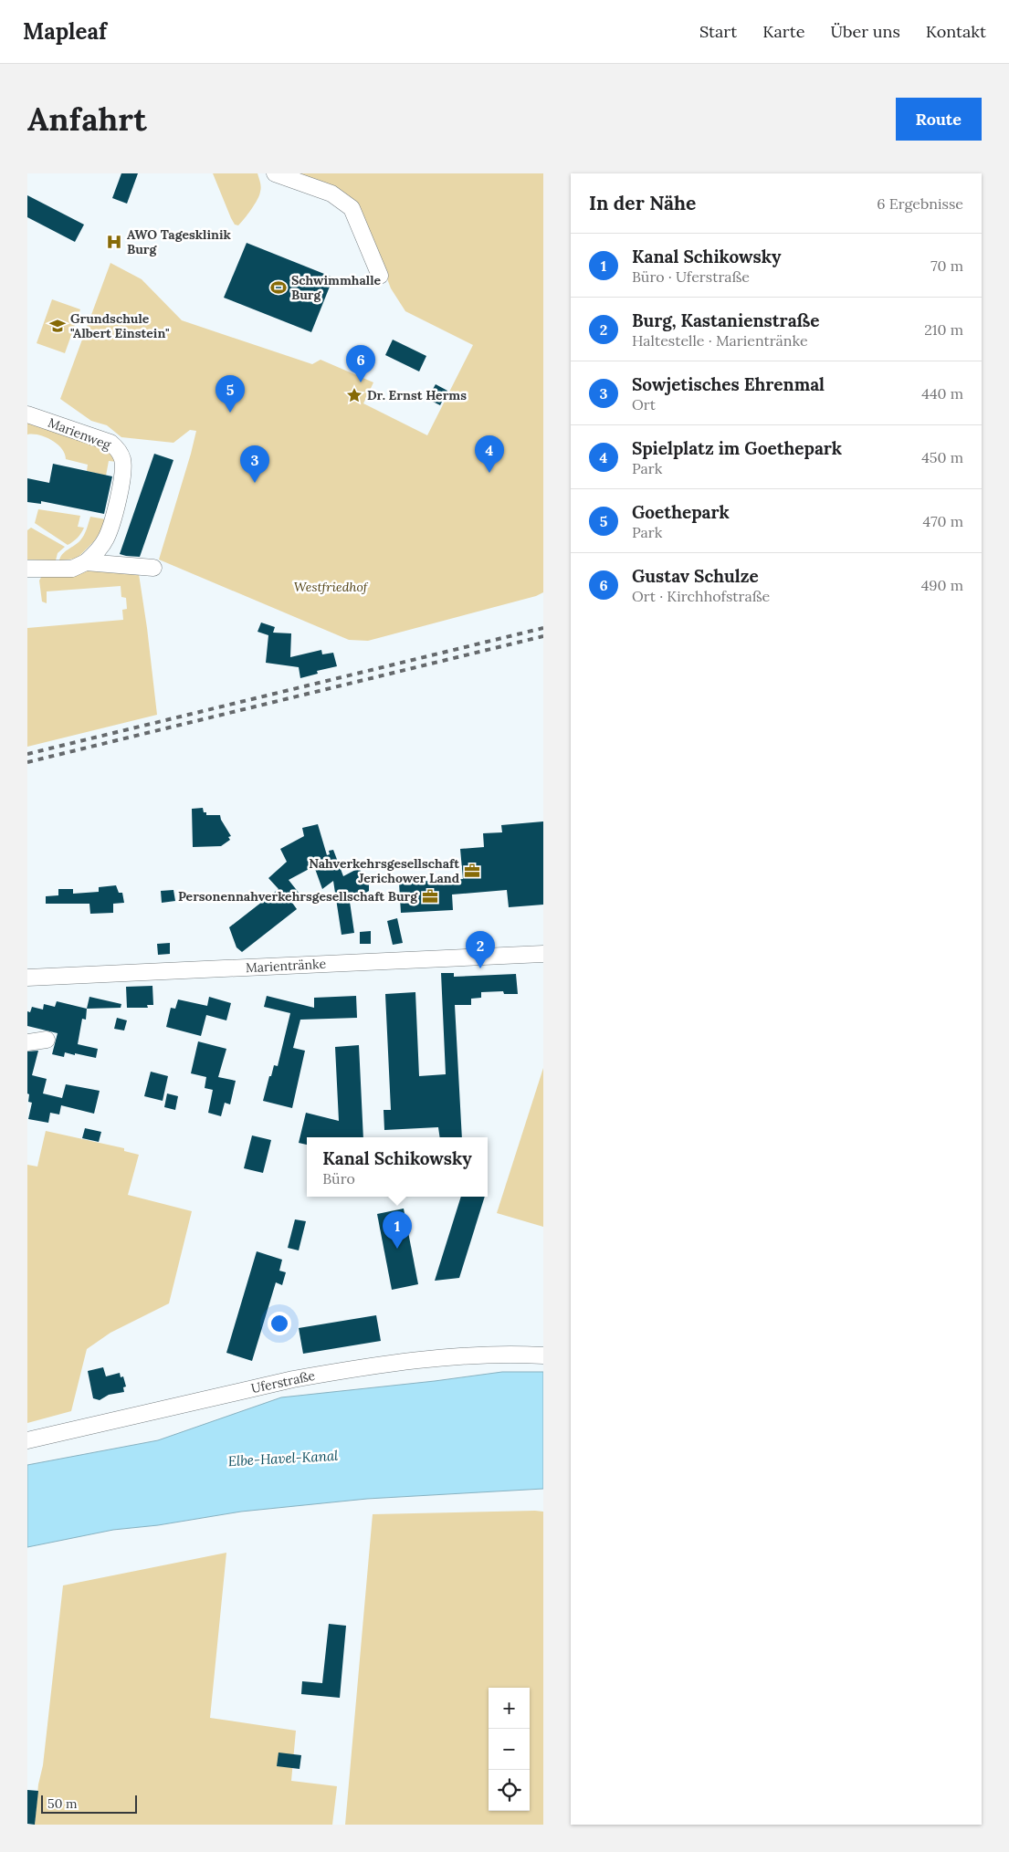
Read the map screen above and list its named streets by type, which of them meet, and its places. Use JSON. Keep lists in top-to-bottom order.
{
  "streets": {
    "street": ["Marienweg", "Marientränke", "Uferstraße"]
  },
  "water": ["Elbe-Havel-Kanal"],
  "parks": ["Westfriedhof"],
  "places": {
    "hospital": ["AWO Tagesklinik Burg"],
    "sports": ["Schwimmhalle Burg"],
    "school or university": ["Grundschule \"Albert Einstein\""],
    "place": ["Dr. Ernst Herms"],
    "office": ["Nahverkehrsgesellschaft Jerichower Land", "Personennahverkehrsgesellschaft Burg"]
  },
  "scale_bar": "50 m",
  "page": {
    "header": "Mapleaf",
    "nav": [
      "Start",
      "Karte",
      "Über uns",
      "Kontakt"
    ],
    "buttons": "Route",
    "title": "Anfahrt",
    "heading": ["In der Nähe", "6 Ergebnisse"],
    "list": [
      {
        "mark": "1",
        "name": "Kanal Schikowsky",
        "note": "Büro · Uferstraße",
        "value": "70 m"
      },
      {
        "mark": "2",
        "name": "Burg, Kastanienstraße",
        "note": "Haltestelle · Marientränke",
        "value": "210 m"
      },
      {
        "mark": "3",
        "name": "Sowjetisches Ehrenmal",
        "note": "Ort",
        "value": "440 m"
      },
      {
        "mark": "4",
        "name": "Spielplatz im Goethepark",
        "note": "Park",
        "value": "450 m"
      },
      {
        "mark": "5",
        "name": "Goethepark",
        "note": "Park",
        "value": "470 m"
      },
      {
        "mark": "6",
        "name": "Gustav Schulze",
        "note": "Ort · Kirchhofstraße",
        "value": "490 m"
      }
    ],
    "pins": [
      "6",
      "5",
      "4",
      "3",
      "2",
      "1"
    ],
    "popup": ["Kanal Schikowsky", "Büro"],
    "map_buttons": ["+", "−"],
    "scale": "50 m"
  }
}
